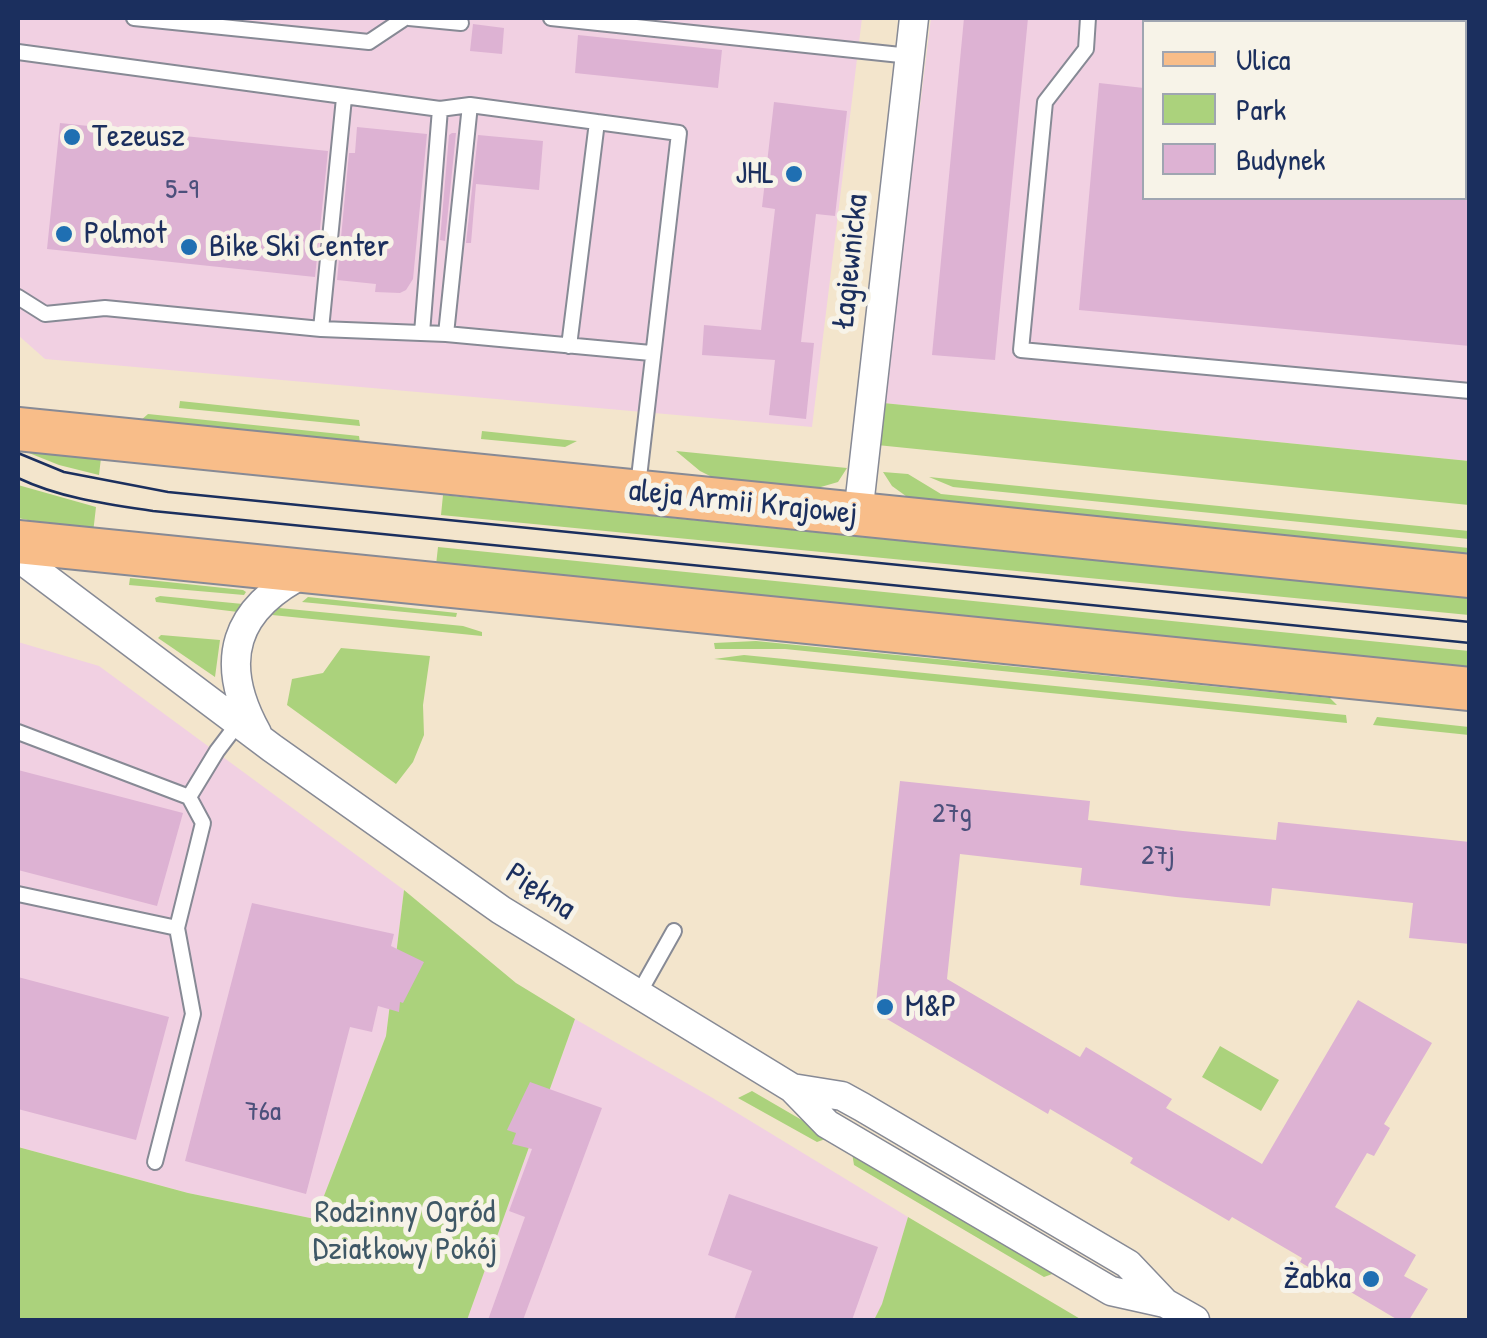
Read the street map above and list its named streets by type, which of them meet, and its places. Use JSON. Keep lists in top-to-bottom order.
{
  "streets": {
    "main road": ["aleja Armii Krajowej"],
    "street": ["Łagiewnicka", "Piękna"]
  },
  "crossings": [
    ["Łagiewnicka", "aleja Armii Krajowej"]
  ],
  "parks": ["Rodzinny Ogród Działkowy Pokój"],
  "places": [
    "Tezeusz",
    "JHL",
    "Polmot",
    "Bike Ski Center",
    "M&P",
    "Żabka"
  ],
  "house_numbers": [
    "5-9",
    "27g",
    "27j",
    "76a"
  ],
  "legend": ["Ulica", "Park", "Budynek"]
}
